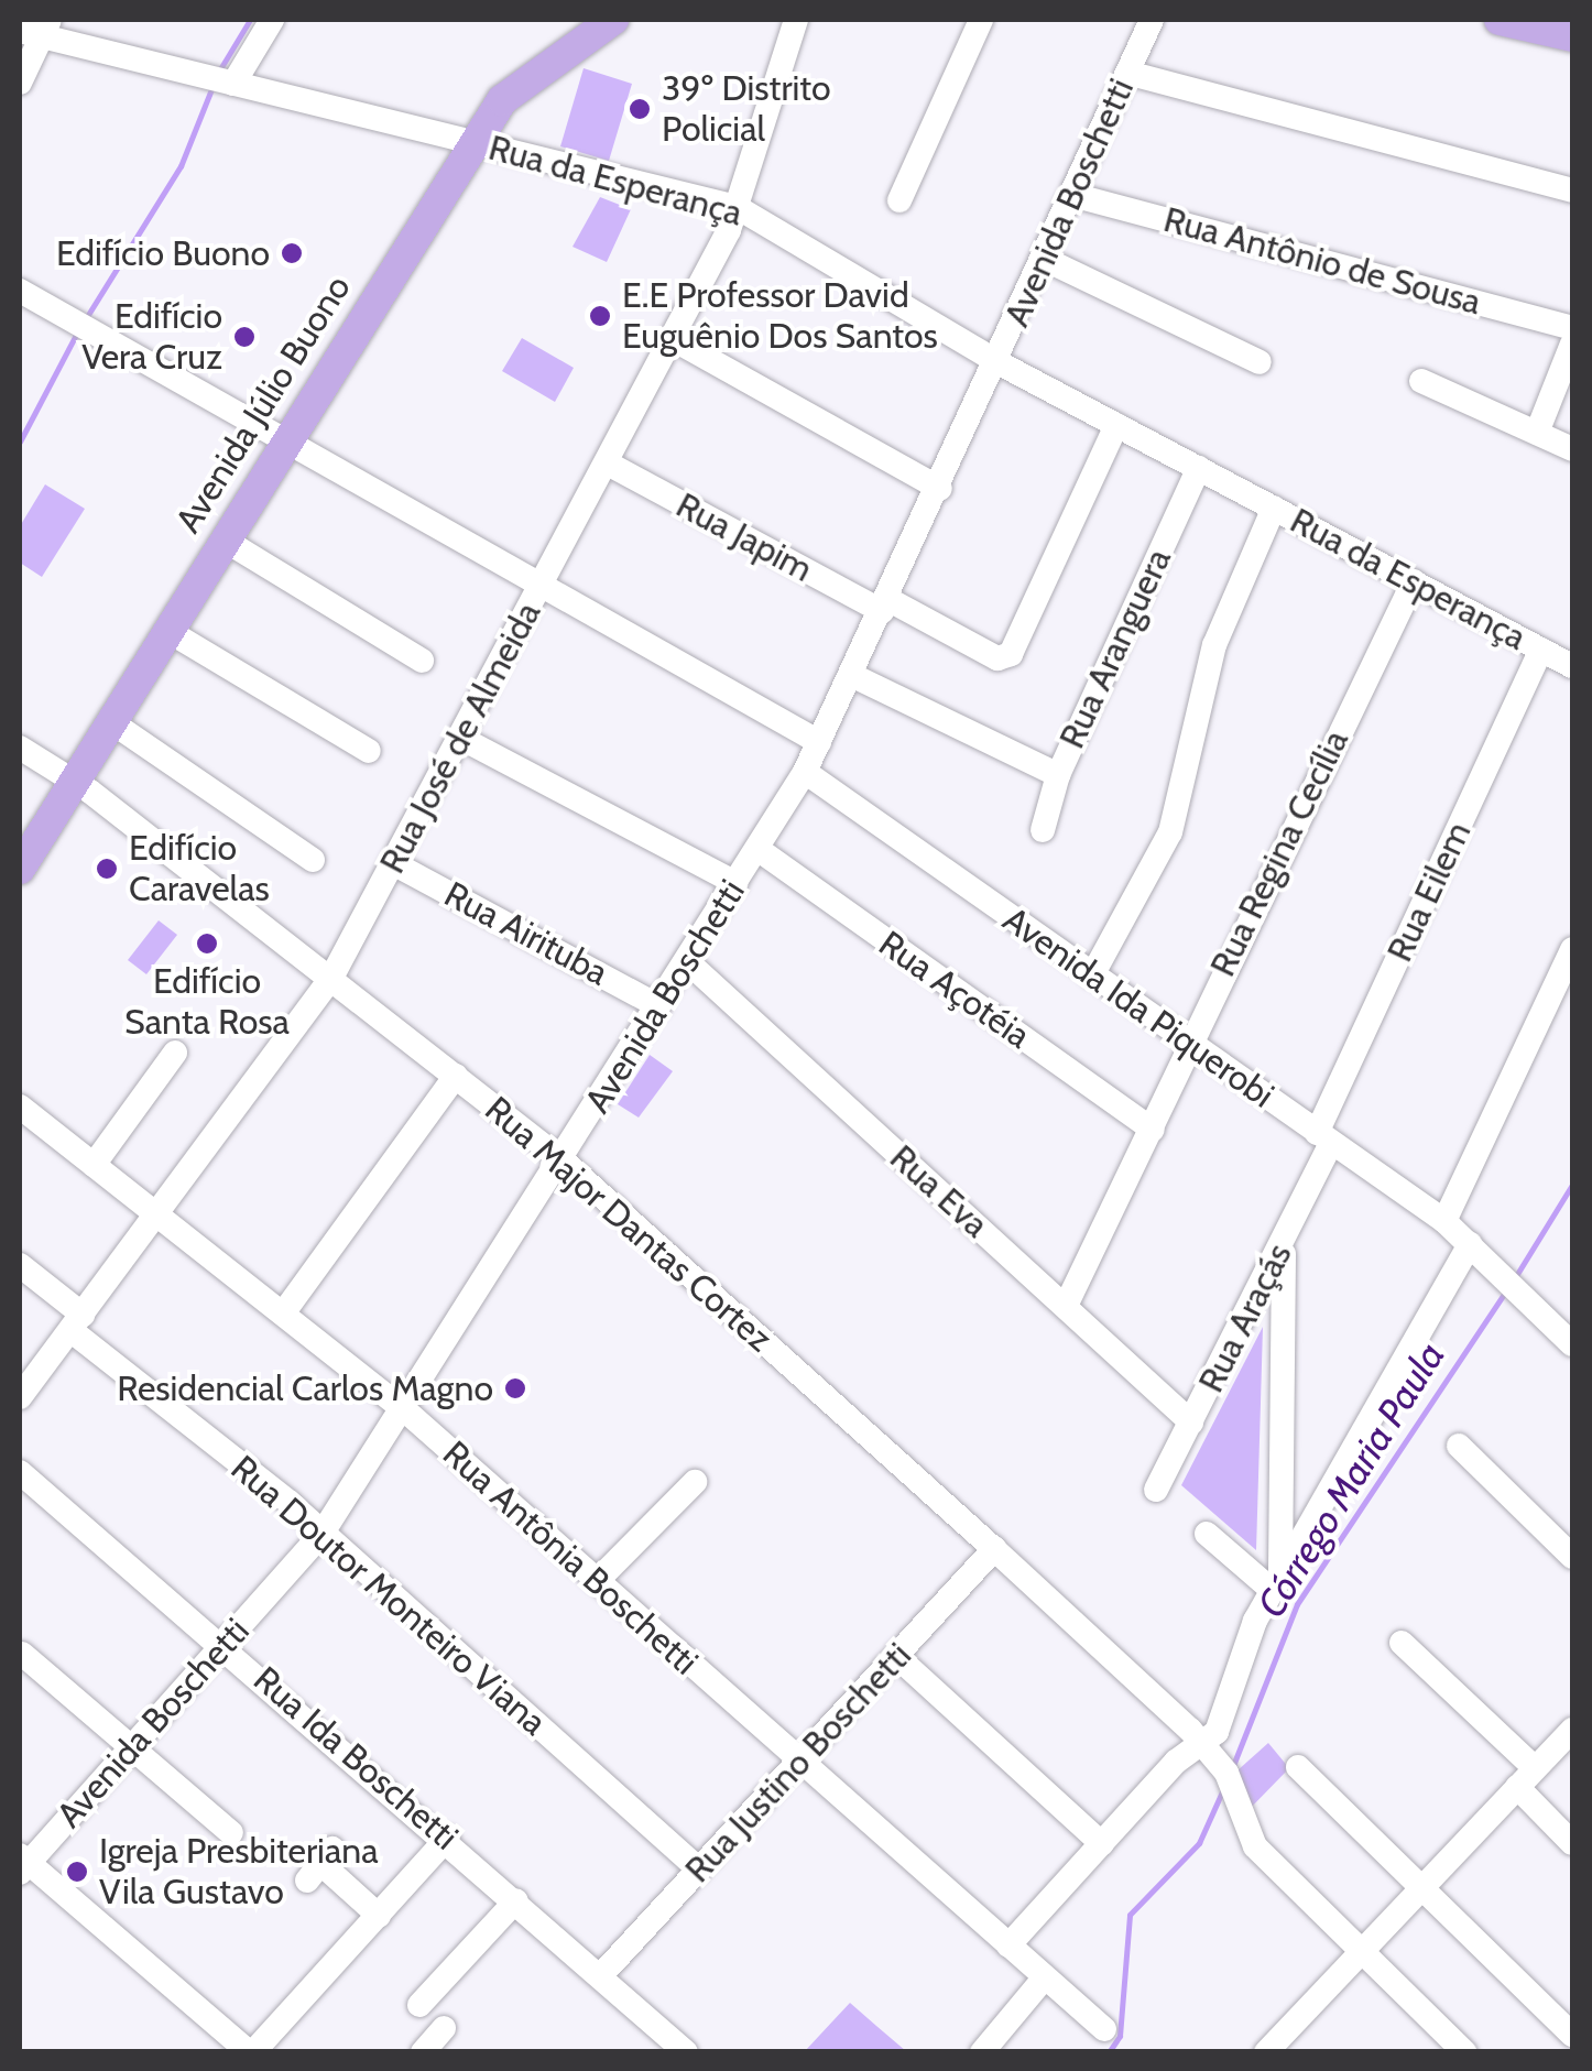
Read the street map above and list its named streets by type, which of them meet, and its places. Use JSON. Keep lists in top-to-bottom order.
{
  "streets": {
    "main road": ["Avenida Júlio Buono"],
    "street": [
      "Rua da Esperança",
      "Avenida Boschetti",
      "Rua Antônio de Sousa",
      "Rua Japim",
      "Rua Aranguera",
      "Rua José de Almeida",
      "Rua Regina Cecília",
      "Rua Eilem",
      "Rua Airituba",
      "Rua Açotéia",
      "Avenida Ida Piquerobi",
      "Rua Eva",
      "Rua Major Dantas Cortez",
      "Rua Araçás",
      "Rua Antônia Boschetti",
      "Rua Doutor Monteiro Viana",
      "Rua Ida Boschetti",
      "Rua Justino Boschetti"
    ]
  },
  "crossings": [
    ["Rua da Esperança", "Avenida Boschetti"],
    ["Rua da Esperança", "Avenida Júlio Buono"],
    ["Rua da Esperança", "Rua Japim"],
    ["Rua da Esperança", "Rua Aranguera"],
    ["Rua da Esperança", "Rua José de Almeida"],
    ["Rua da Esperança", "Rua Regina Cecília"],
    ["Rua da Esperança", "Rua Eilem"],
    ["Avenida Boschetti", "Rua Antônio de Sousa"],
    ["Avenida Boschetti", "Rua Japim"],
    ["Avenida Boschetti", "Rua Airituba"],
    ["Avenida Boschetti", "Rua Açotéia"],
    ["Avenida Boschetti", "Avenida Ida Piquerobi"],
    ["Avenida Boschetti", "Rua Eva"],
    ["Avenida Boschetti", "Rua Major Dantas Cortez"],
    ["Avenida Boschetti", "Rua Antônia Boschetti"],
    ["Avenida Boschetti", "Rua Doutor Monteiro Viana"],
    ["Avenida Boschetti", "Rua Ida Boschetti"],
    ["Avenida Júlio Buono", "Rua Major Dantas Cortez"],
    ["Rua Japim", "Rua José de Almeida"],
    ["Rua José de Almeida", "Rua Airituba"],
    ["Rua José de Almeida", "Rua Major Dantas Cortez"],
    ["Rua José de Almeida", "Rua Antônia Boschetti"],
    ["Rua José de Almeida", "Rua Doutor Monteiro Viana"],
    ["Rua Regina Cecília", "Rua Açotéia"],
    ["Rua Regina Cecília", "Avenida Ida Piquerobi"],
    ["Rua Regina Cecília", "Rua Eva"],
    ["Rua Eilem", "Avenida Ida Piquerobi"],
    ["Rua Eilem", "Rua Araçás"],
    ["Avenida Ida Piquerobi", "Rua Araçás"],
    ["Rua Eva", "Rua Araçás"],
    ["Rua Major Dantas Cortez", "Rua Justino Boschetti"],
    ["Rua Antônia Boschetti", "Rua Justino Boschetti"],
    ["Rua Doutor Monteiro Viana", "Rua Justino Boschetti"],
    ["Rua Ida Boschetti", "Rua Justino Boschetti"]
  ],
  "water": ["Córrego Maria Paula"],
  "places": [
    "39º Distrito Policial",
    "Edifício Buono",
    "E.E Professor David Euguênio Dos Santos",
    "Edifício Vera Cruz",
    "Edifício Caravelas",
    "Edifício Santa Rosa",
    "Residencial Carlos Magno",
    "Igreja Presbiteriana Vila Gustavo"
  ]
}
